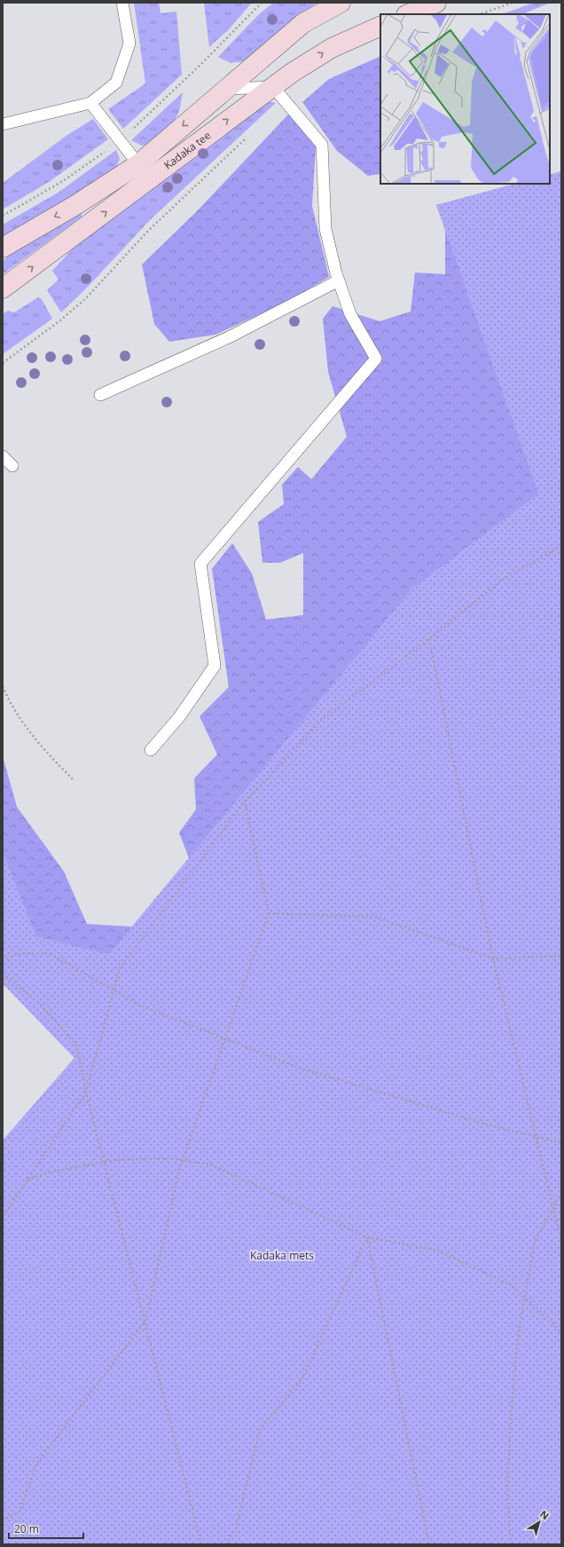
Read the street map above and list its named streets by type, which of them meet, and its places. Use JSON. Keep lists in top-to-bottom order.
{
  "streets": {
    "main road": ["Kadaka tee"]
  },
  "parks": ["Kadaka mets"],
  "scale_bar": "20 m",
  "north": "top right"
}
